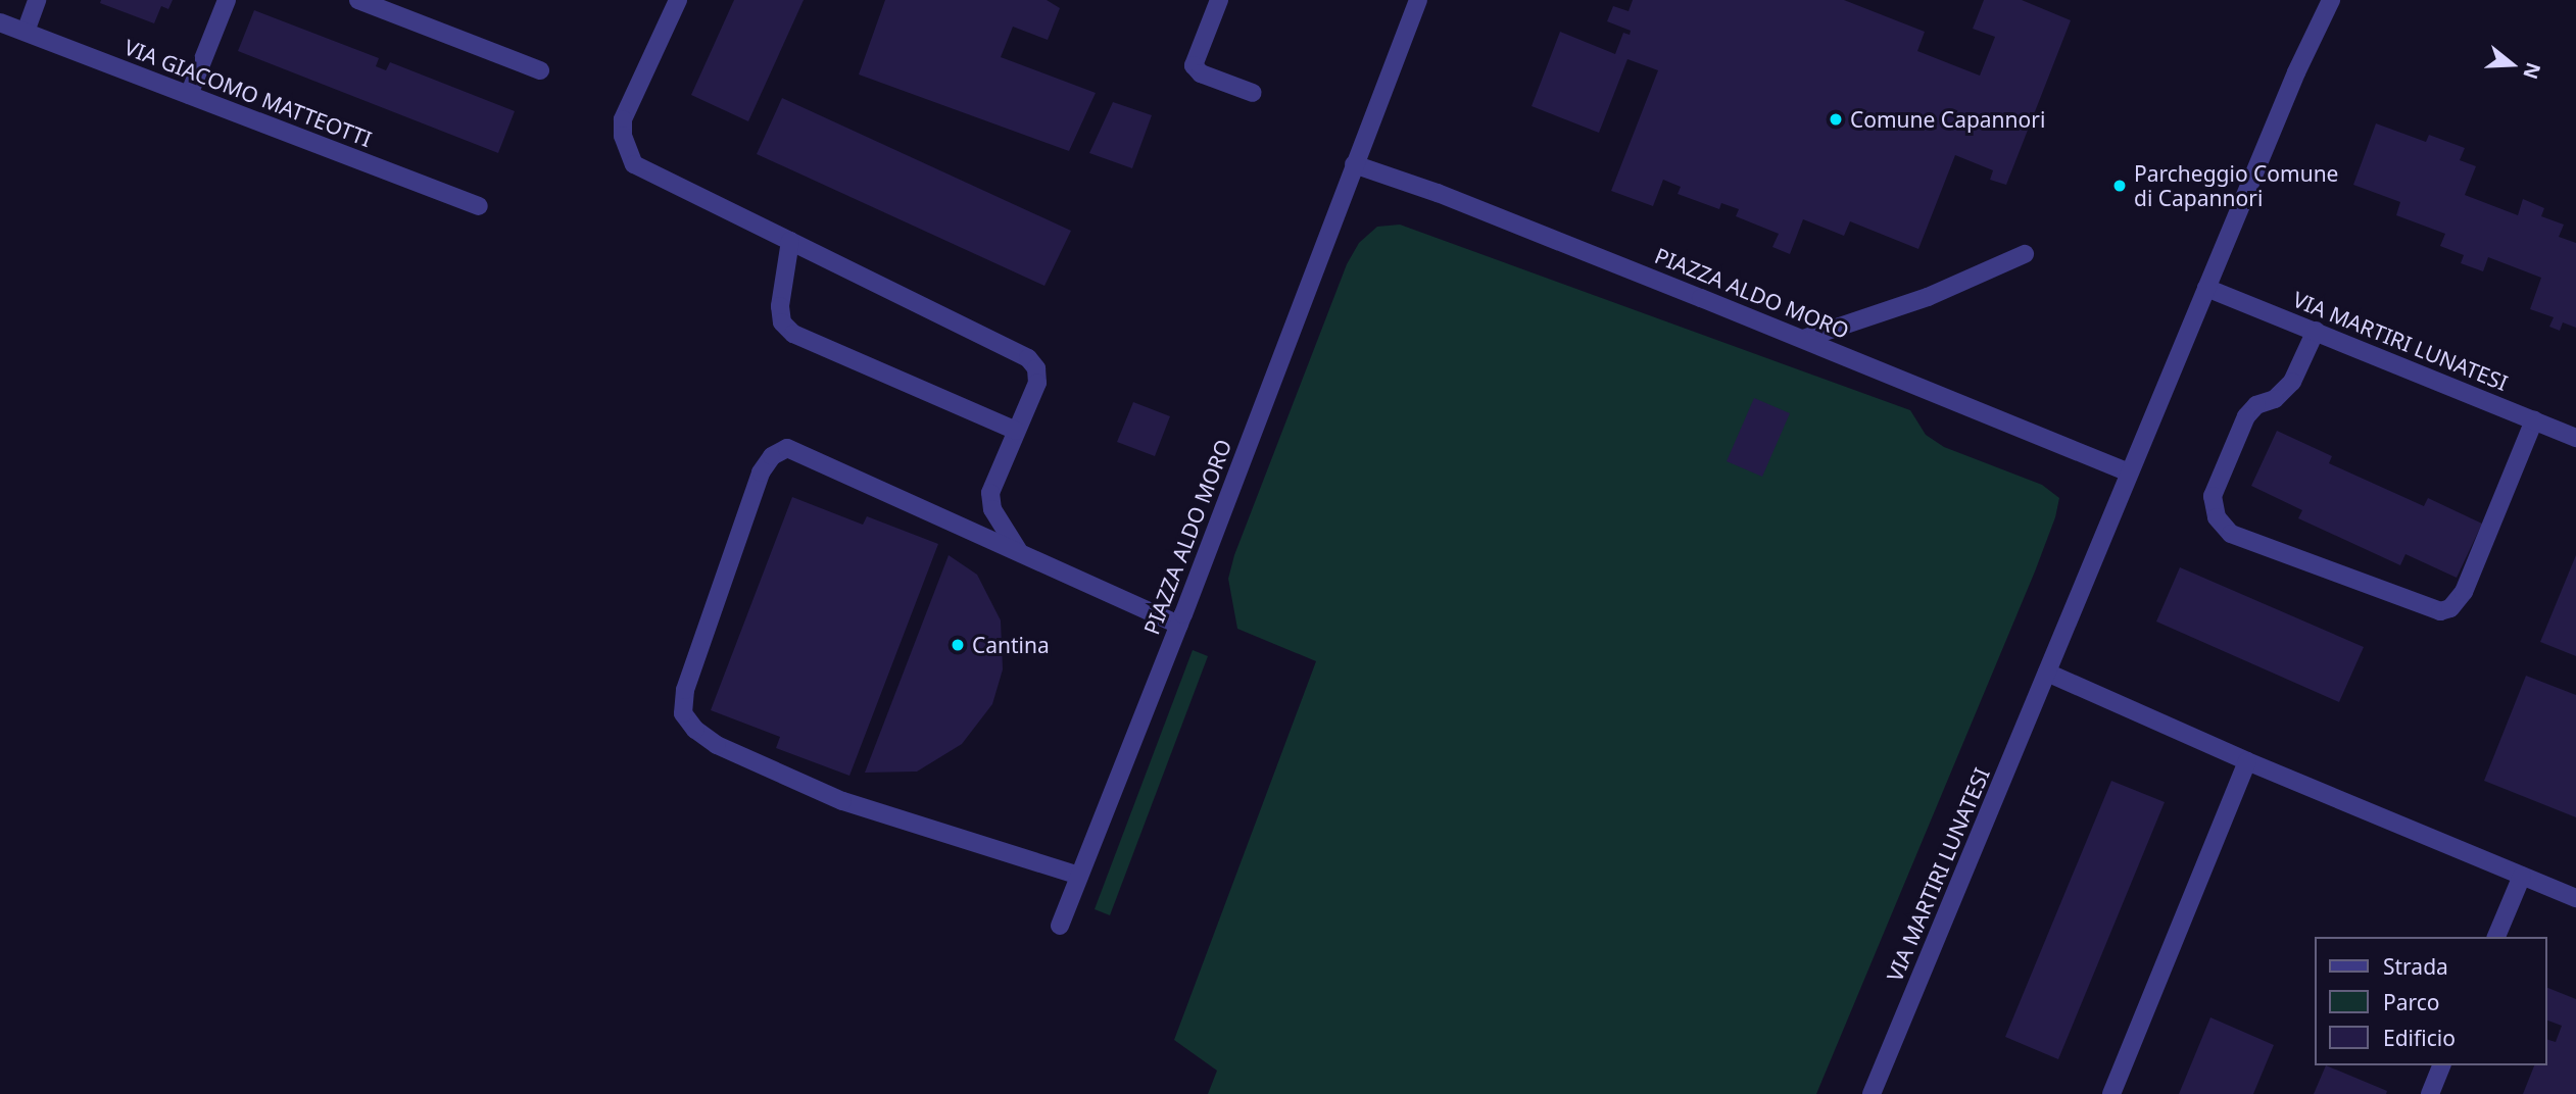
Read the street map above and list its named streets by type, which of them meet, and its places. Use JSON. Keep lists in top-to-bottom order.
{
  "streets": {
    "street": ["VIA GIACOMO MATTEOTTI", "PIAZZA ALDO MORO", "VIA MARTIRI LUNATESI"]
  },
  "crossings": [
    ["PIAZZA ALDO MORO", "VIA MARTIRI LUNATESI"]
  ],
  "places": ["Comune Capannori", "Parcheggio Comune di Capannori", "Cantina"],
  "legend": ["Strada", "Parco", "Edificio"],
  "north": "right"
}
